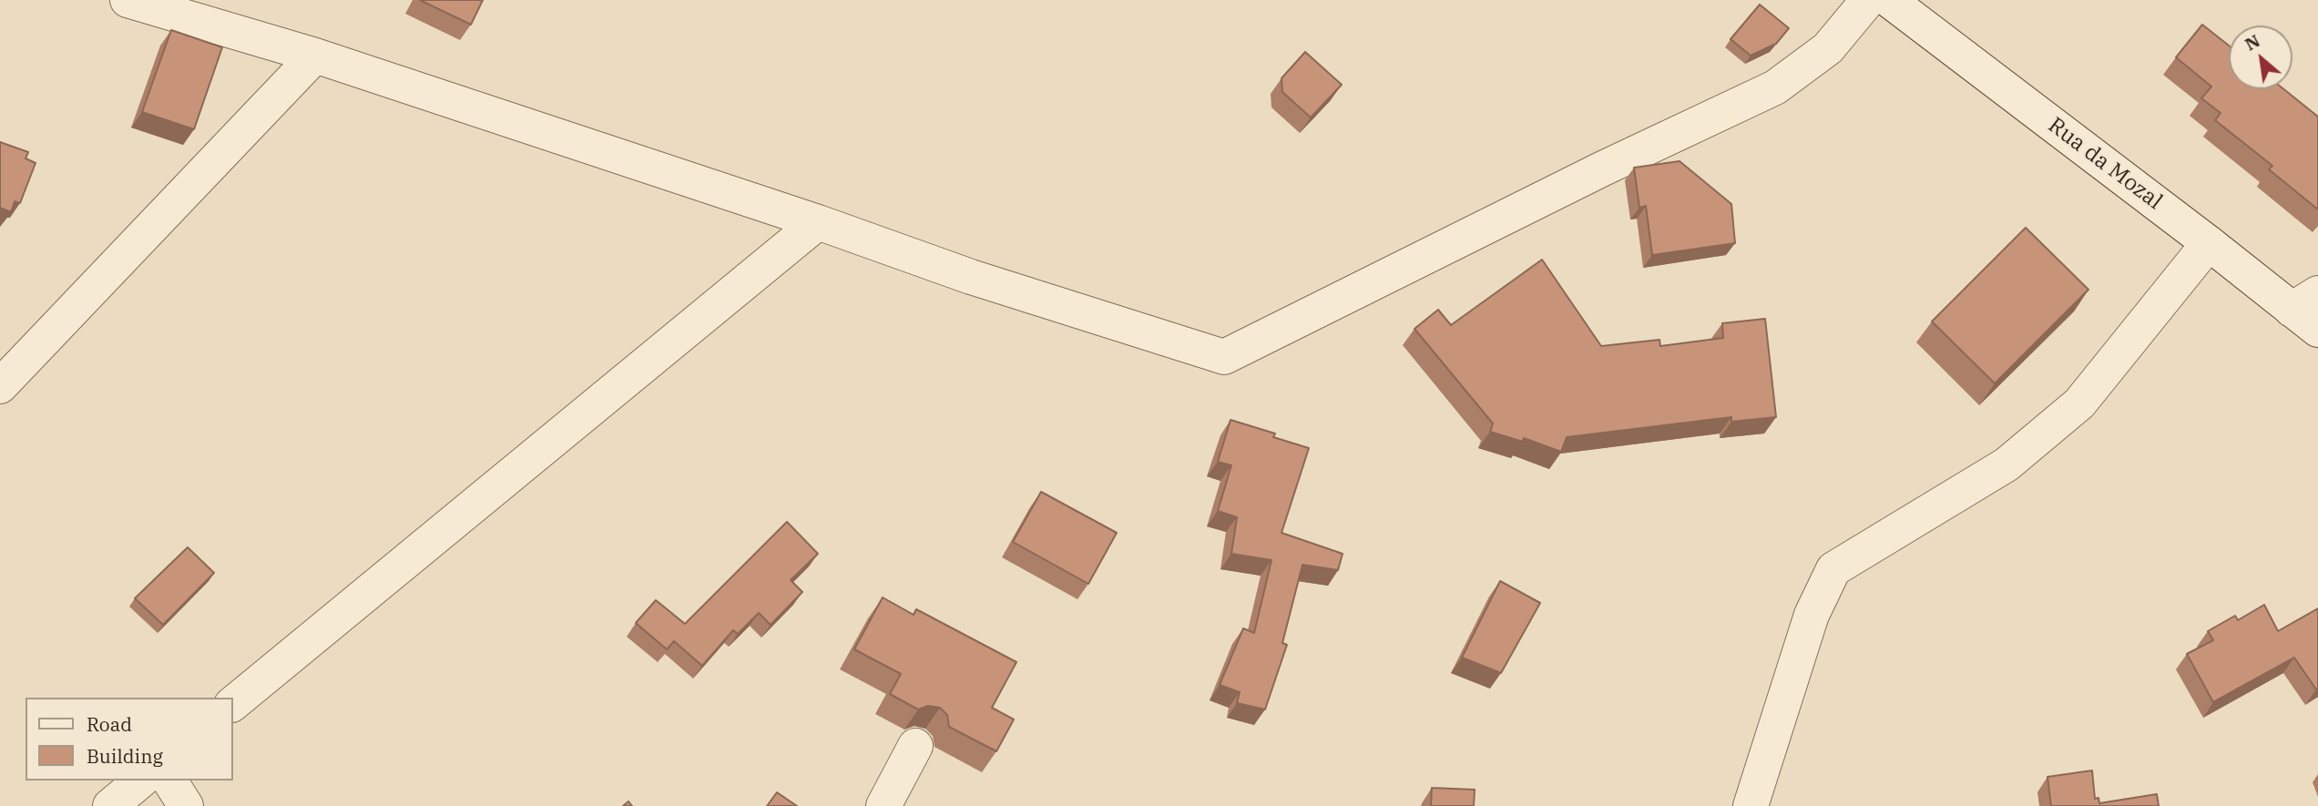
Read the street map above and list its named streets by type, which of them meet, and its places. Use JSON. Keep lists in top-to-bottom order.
{
  "streets": {
    "street": ["Rua da Mozal"]
  },
  "legend": ["Road", "Building"],
  "north": "top left"
}
